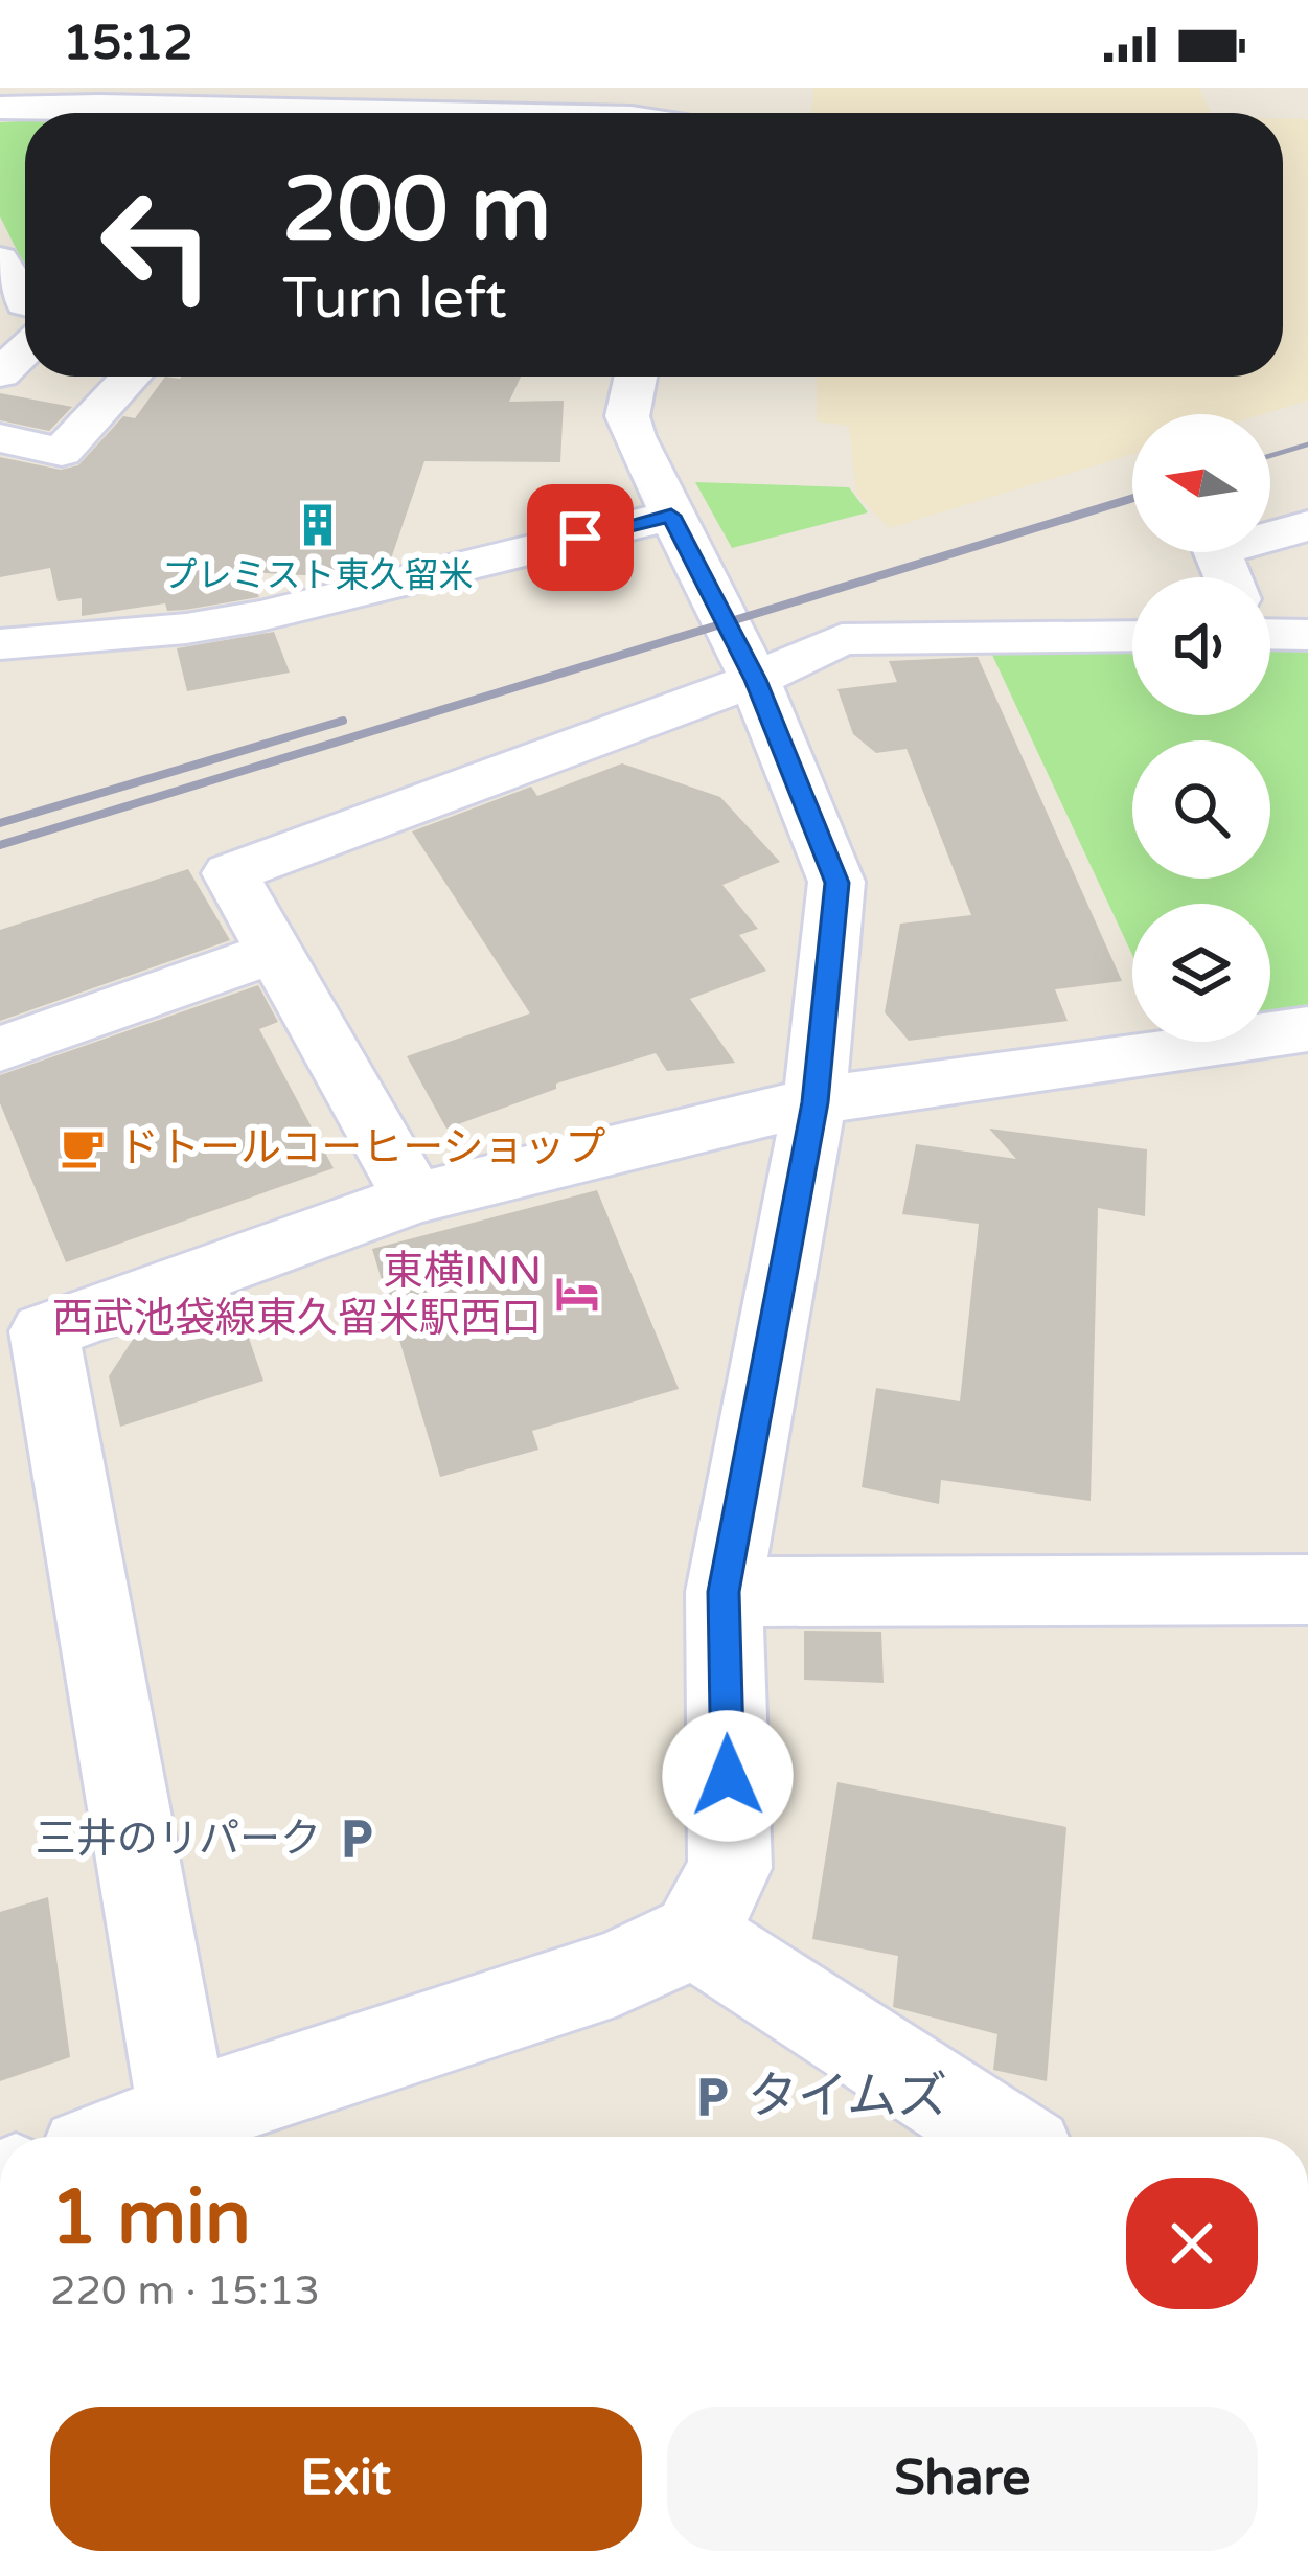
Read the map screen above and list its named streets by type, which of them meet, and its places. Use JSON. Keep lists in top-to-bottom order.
{
  "places": {
    "building": ["プレミスト東久留米"],
    "cafe": ["ドトールコーヒーショップ"],
    "hotel": ["東横INN 西武池袋線東久留米駅西口"],
    "parking": ["三井のリパーク", "タイムズ"]
  },
  "north": "left",
  "page": {
    "status": "15:12",
    "turn": ["200 m", "Turn left"],
    "heading": ["1 min", "220 m · 15:13"],
    "buttons": ["Exit", "Share"]
  }
}
